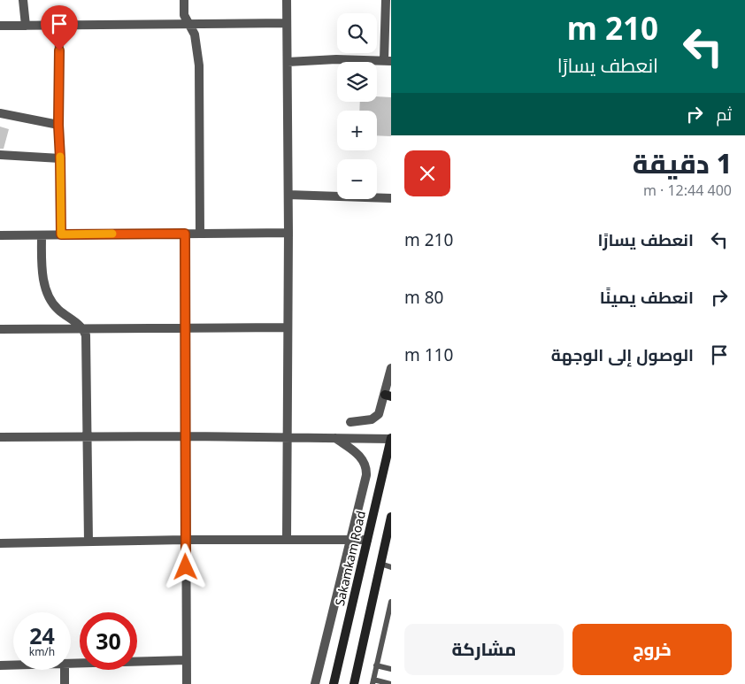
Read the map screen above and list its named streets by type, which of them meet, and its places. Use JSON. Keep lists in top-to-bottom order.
{
  "streets": {
    "main road": ["Sakamkam Road"]
  },
  "page": {
    "turn": ["210 m", "انعطف يسارًا"],
    "map_buttons": ["+", "−"],
    "then": "ثم",
    "heading": ["1 دقيقة", "400 m · 12:44"],
    "list": [
      {
        "name": "انعطف يسارًا",
        "value": "210 m"
      },
      {
        "name": "انعطف يمينًا",
        "value": "80 m"
      },
      {
        "name": "الوصول إلى الوجهة",
        "value": "110 m"
      }
    ],
    "speed": "24 km/h",
    "limit": "30",
    "buttons": ["خروج", "مشاركة"]
  }
}
